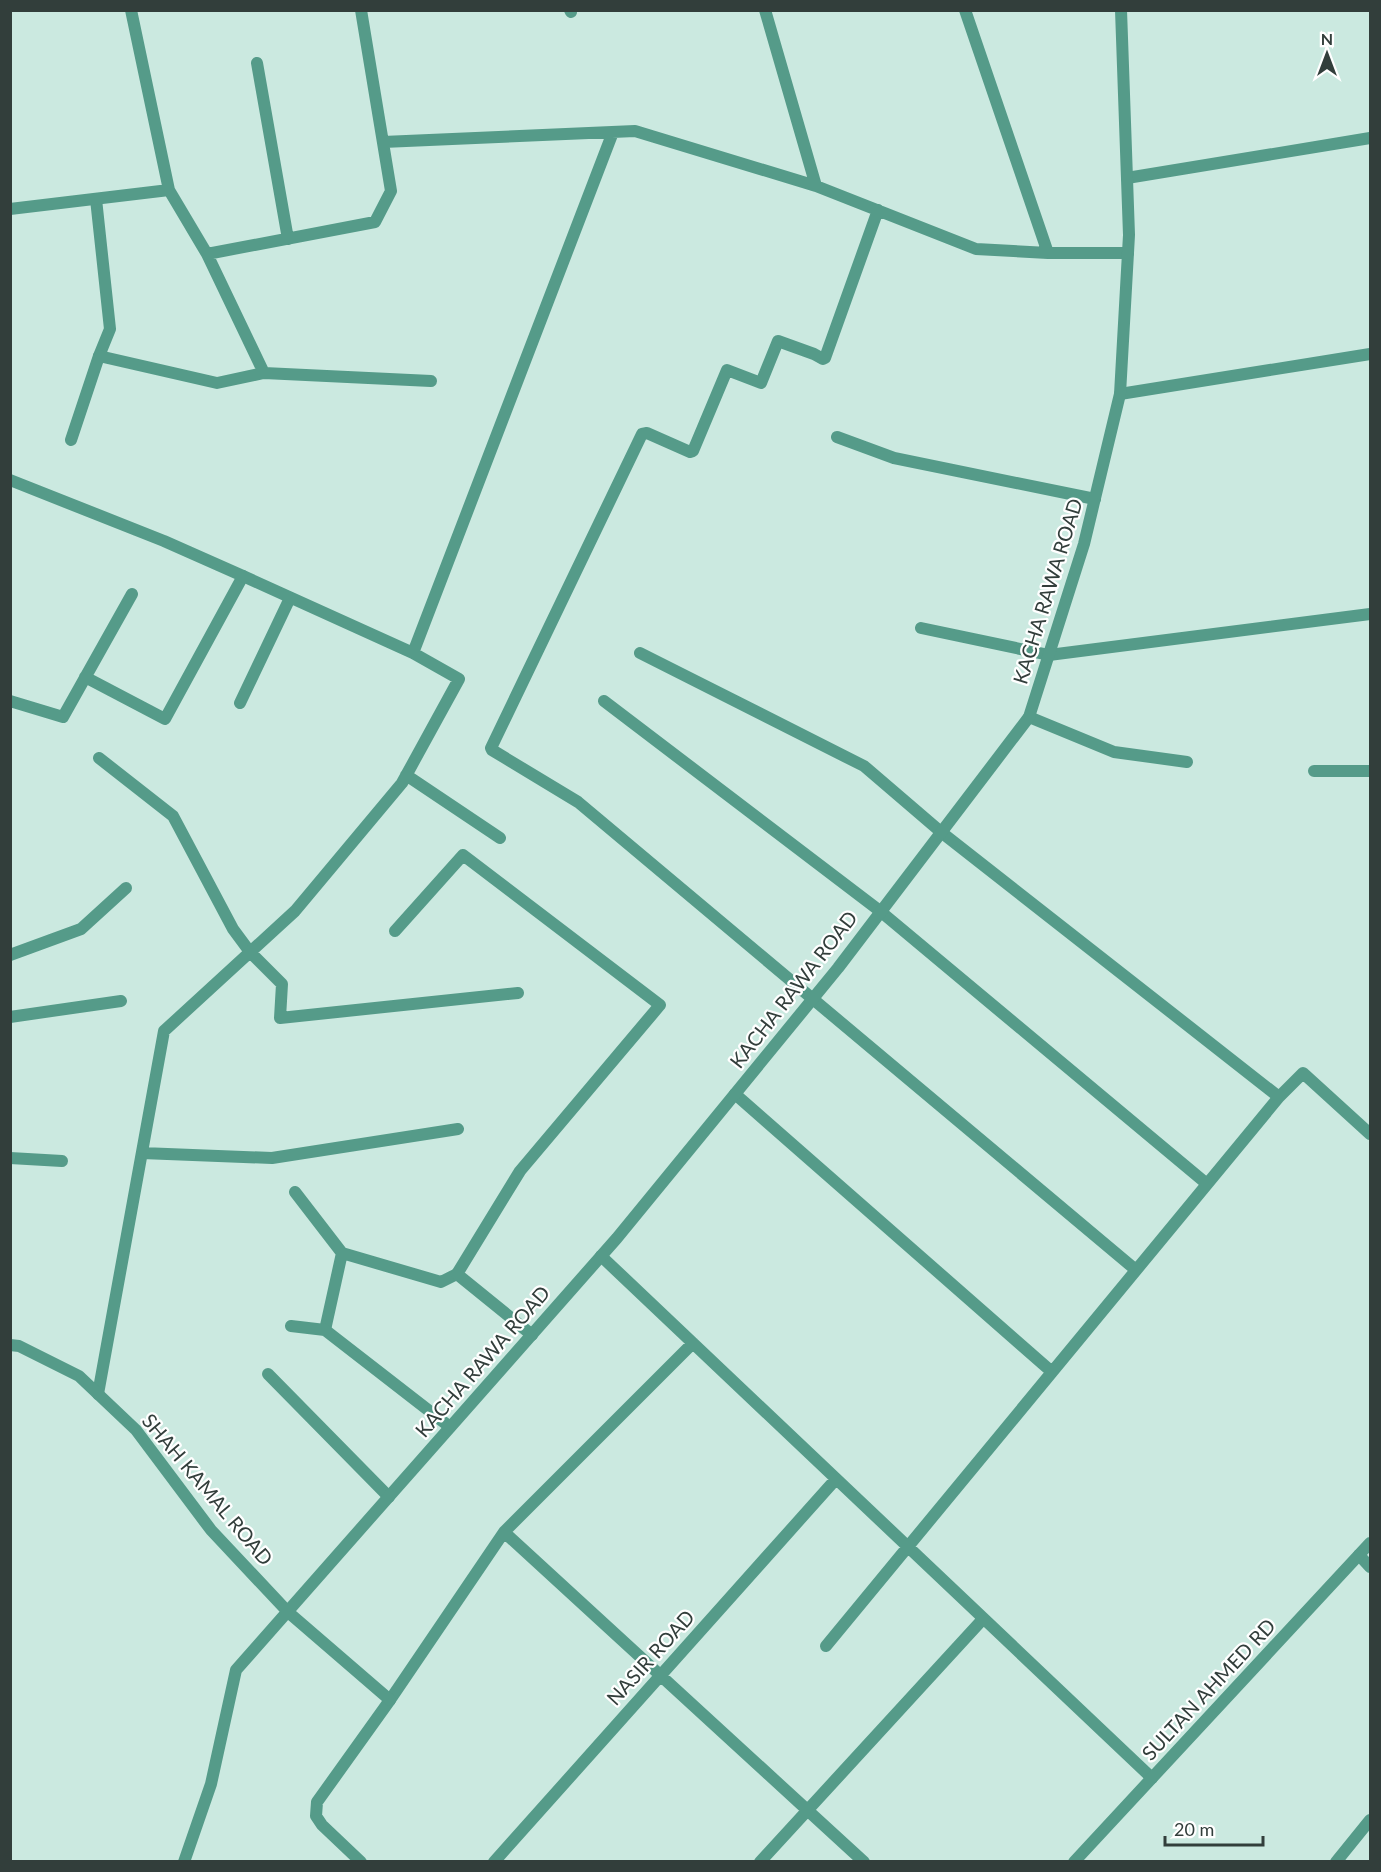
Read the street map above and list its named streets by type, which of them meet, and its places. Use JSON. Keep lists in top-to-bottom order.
{
  "streets": {
    "street": [
      "KACHA RAWA ROAD",
      "SHAH KAMAL ROAD",
      "NASIR ROAD",
      "SULTAN AHMED RD"
    ]
  },
  "crossings": [
    ["KACHA RAWA ROAD", "SHAH KAMAL ROAD"]
  ],
  "scale_bar": "20 m",
  "north": "top"
}
